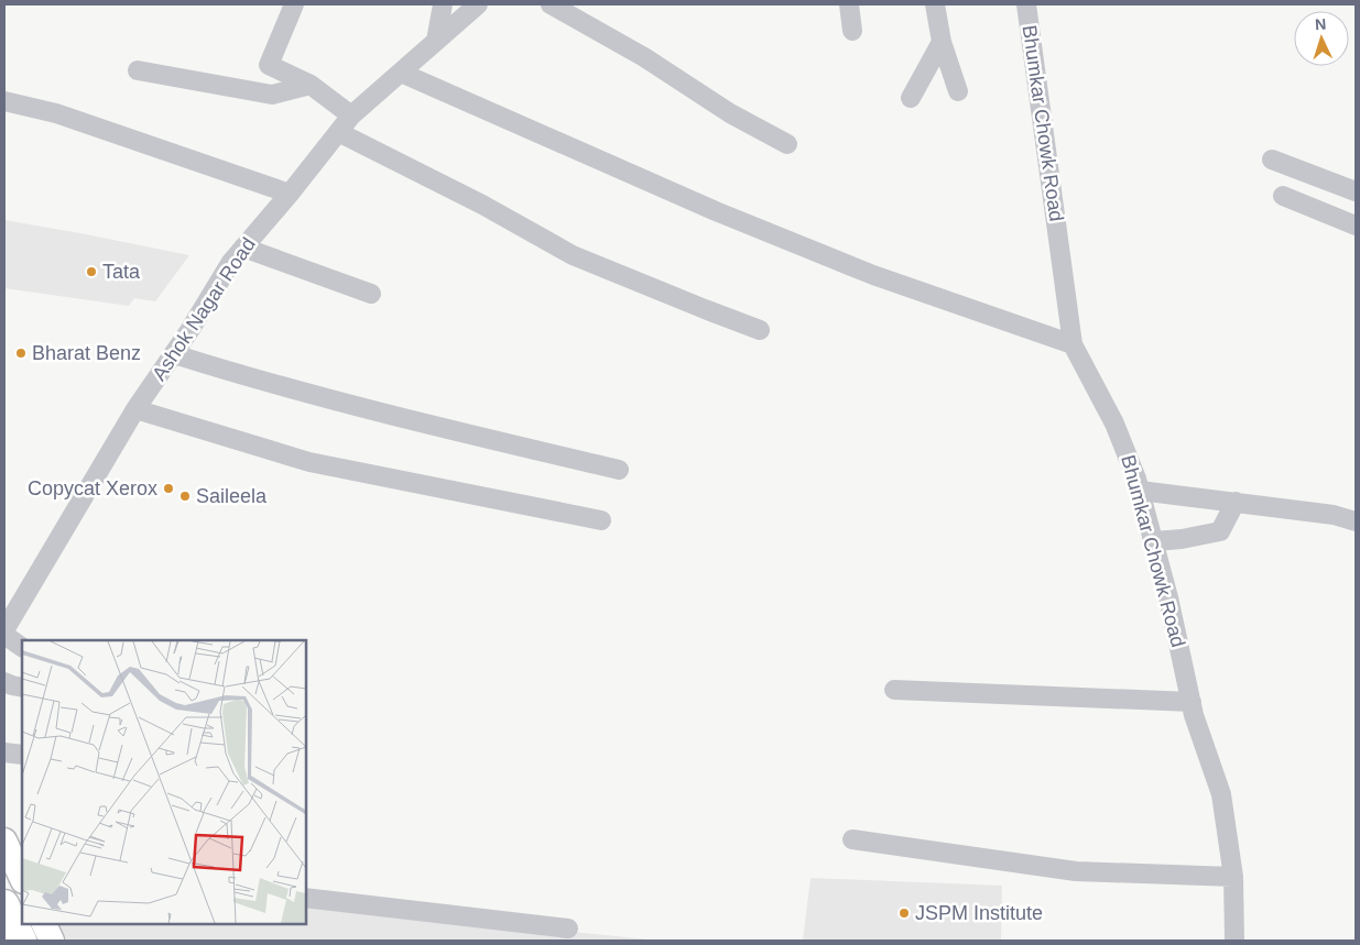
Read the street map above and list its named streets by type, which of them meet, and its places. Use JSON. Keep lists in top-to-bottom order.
{
  "streets": {
    "street": ["Bhumkar Chowk Road", "Ashok Nagar Road"]
  },
  "places": [
    "Tata",
    "Bharat Benz",
    "Copycat Xerox",
    "Saileela",
    "JSPM Institute"
  ],
  "north": "top"
}
